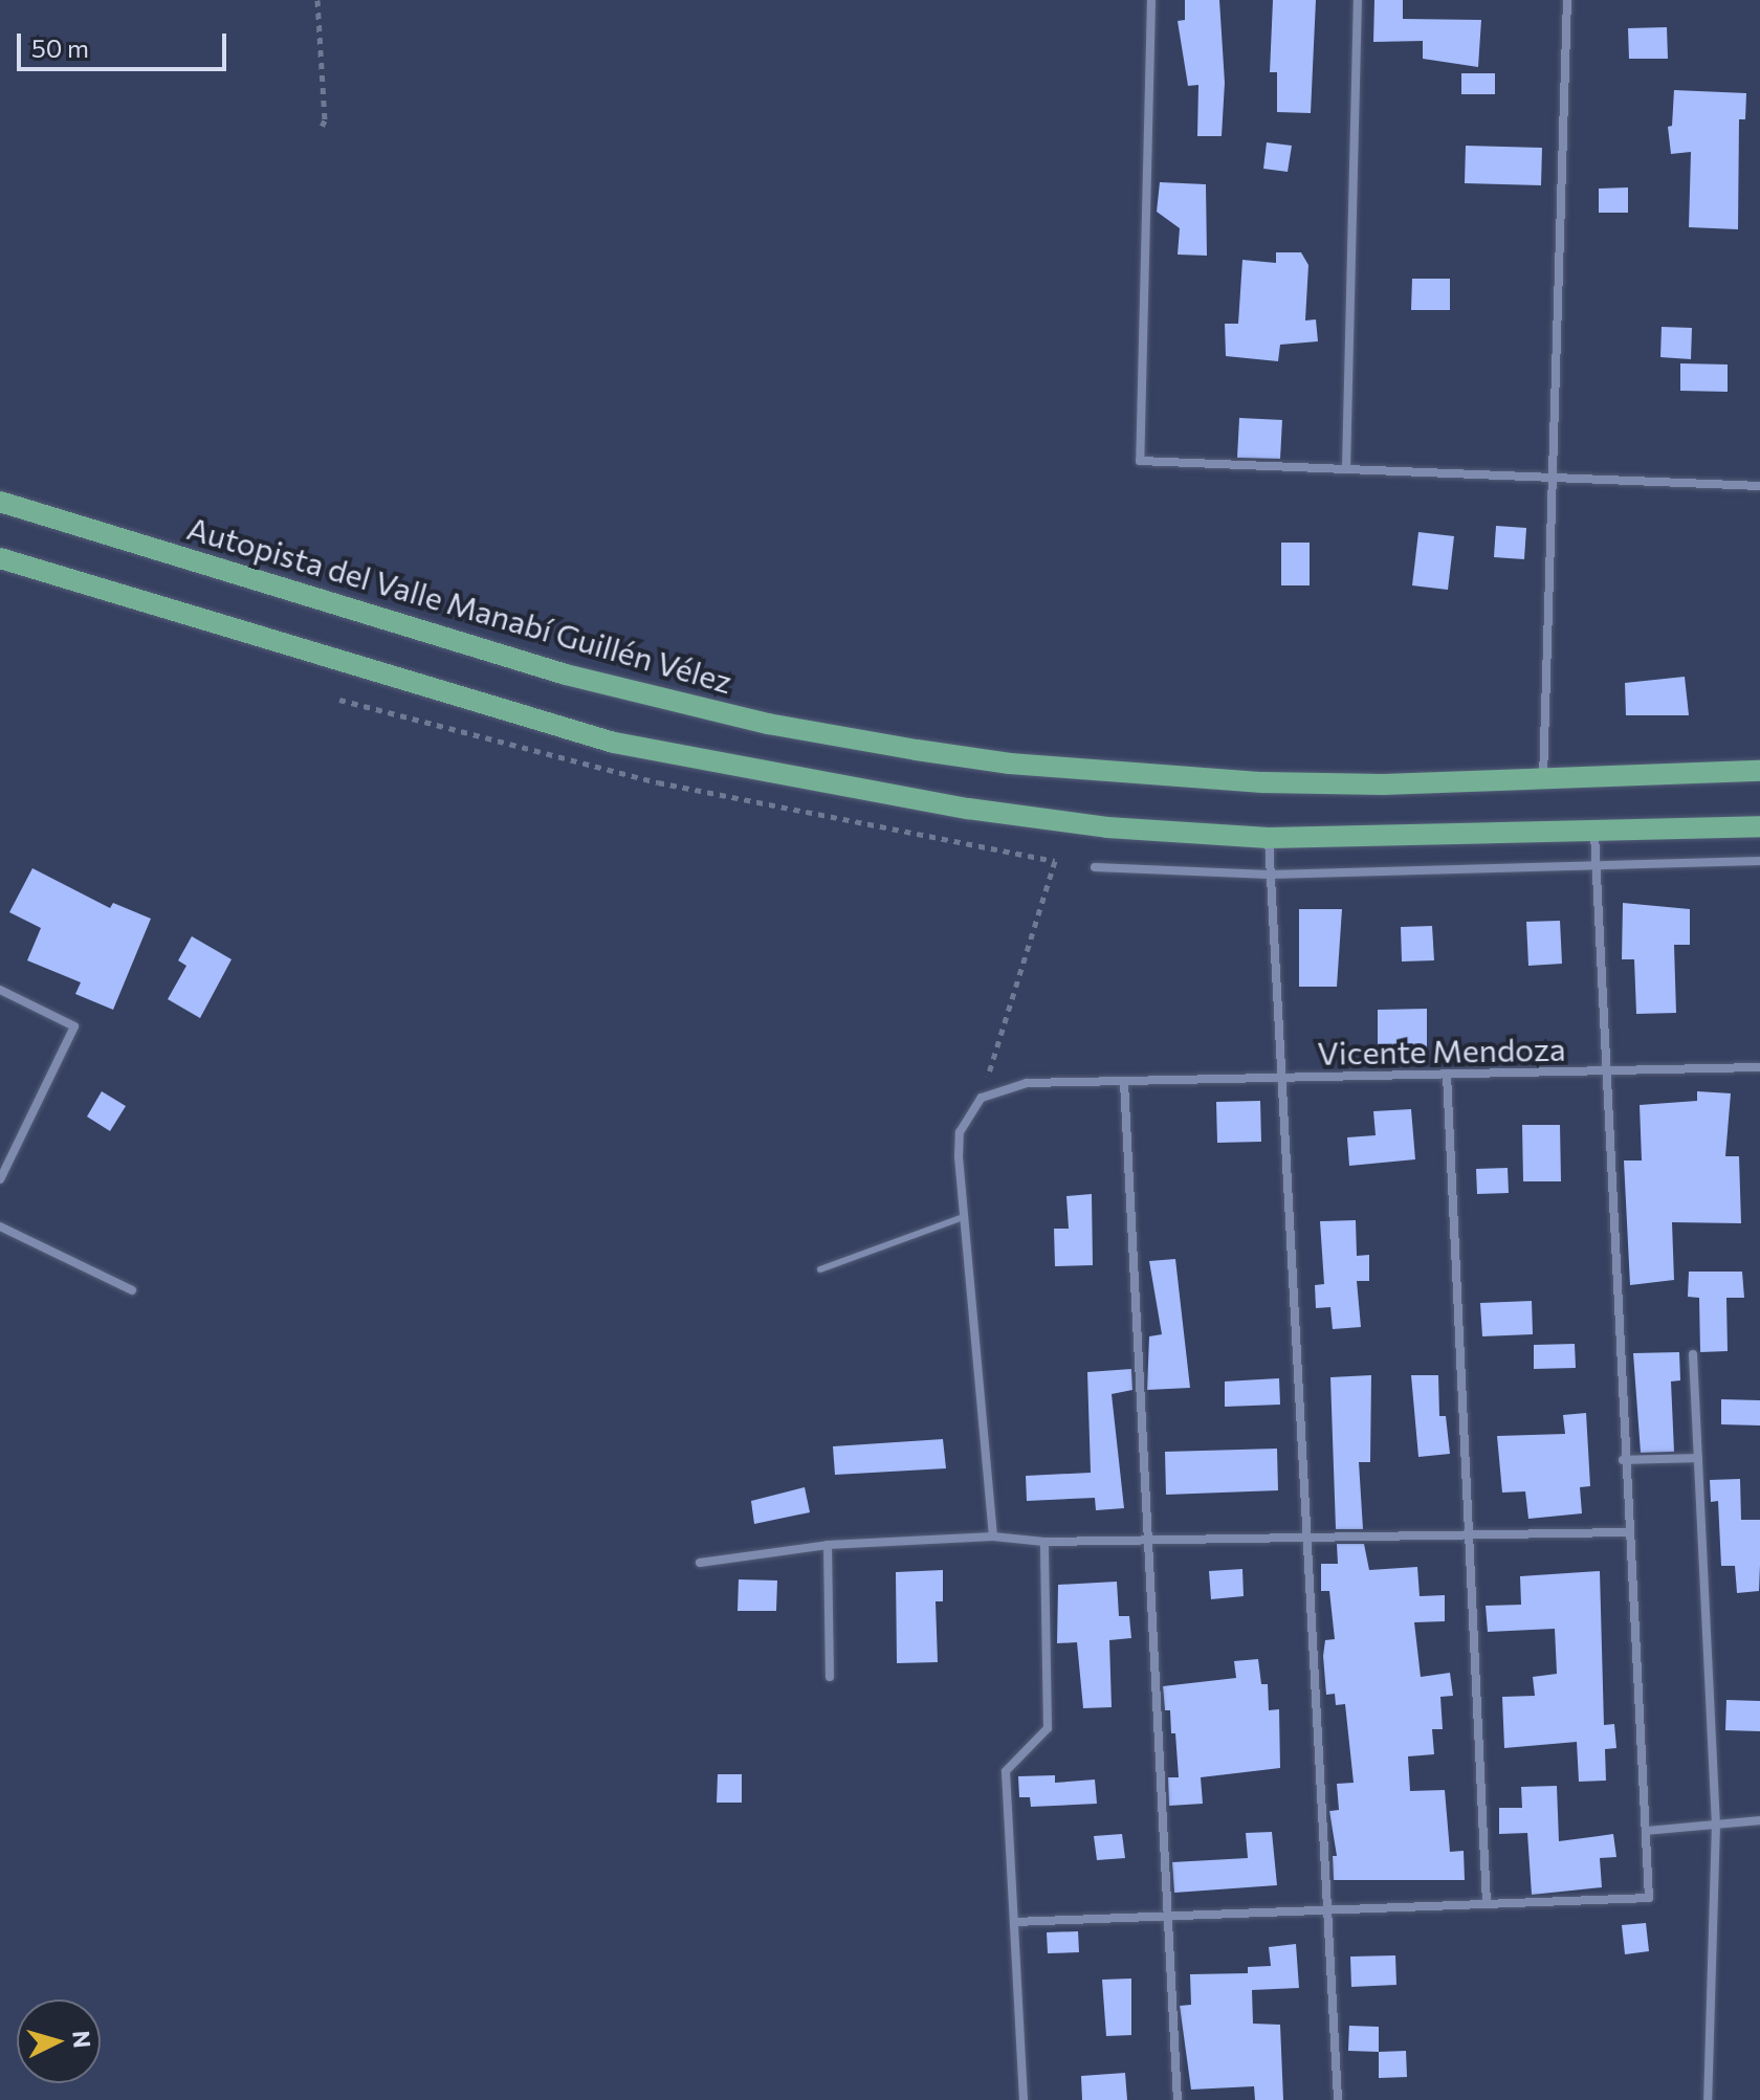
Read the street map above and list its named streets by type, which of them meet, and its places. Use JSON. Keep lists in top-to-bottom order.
{
  "streets": {
    "main road": ["Autopista del Valle Manabí Guillén Vélez"],
    "street": ["Vicente Mendoza"]
  },
  "scale_bar": "50 m",
  "north": "right"
}
